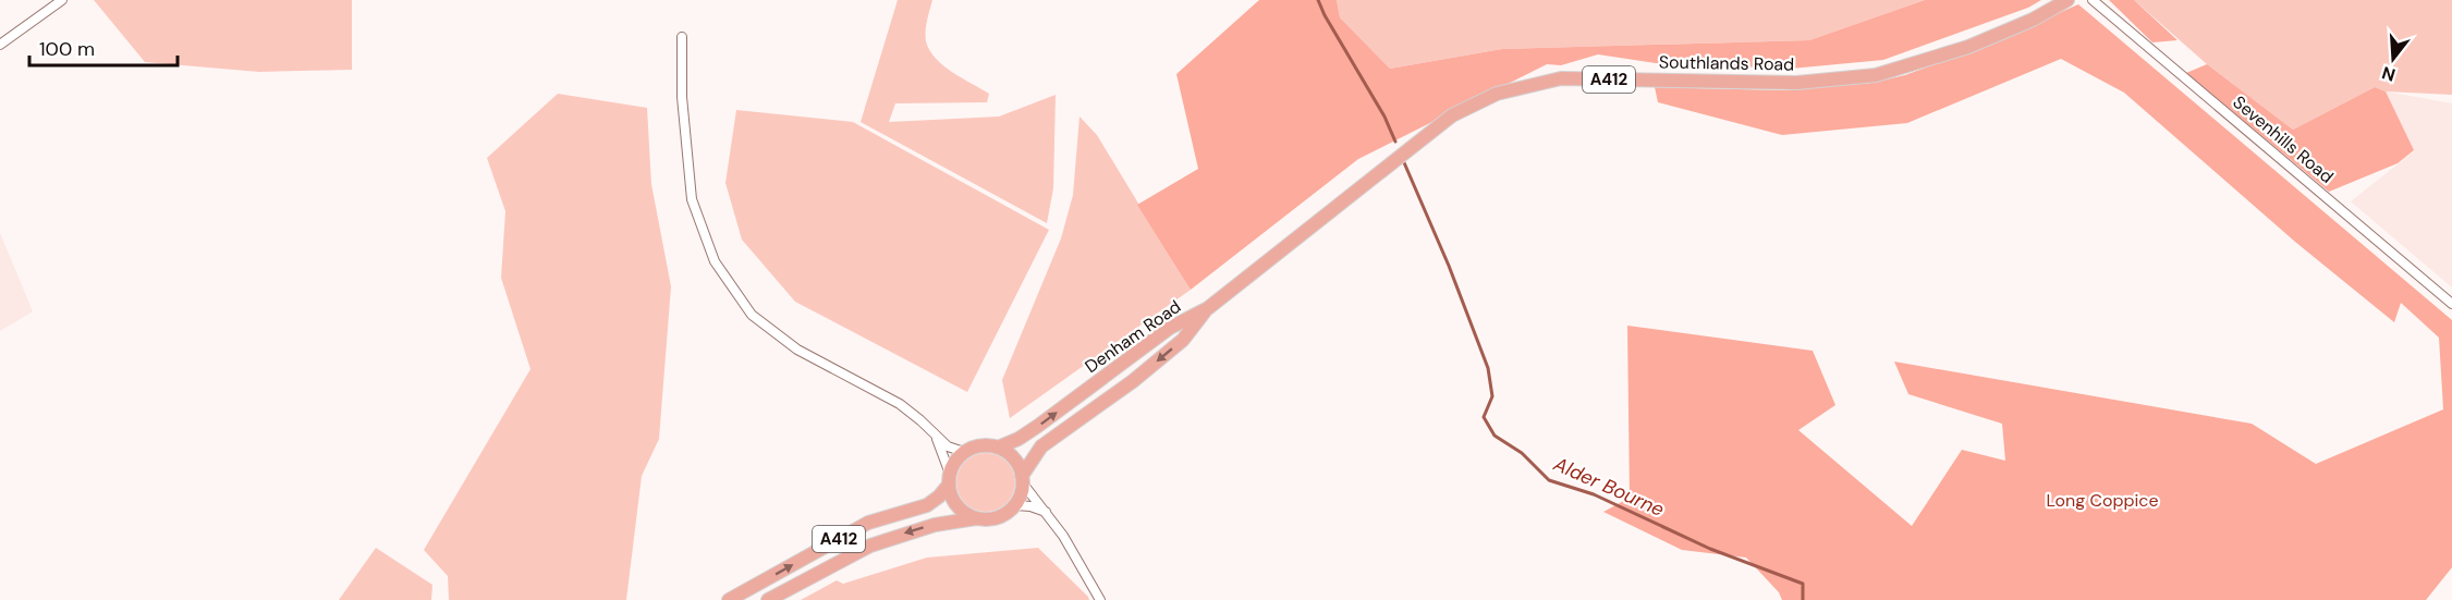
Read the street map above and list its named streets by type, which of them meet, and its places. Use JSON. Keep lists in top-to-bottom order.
{
  "streets": {
    "main road": ["Southlands Road", "A412", "Denham Road"],
    "street": ["Sevenhills Road"]
  },
  "crossings": [
    ["Southlands Road", "Denham Road"],
    ["A412", "Denham Road"]
  ],
  "water": ["Alder Bourne"],
  "parks": ["Long Coppice"],
  "scale_bar": "100 m",
  "north": "bottom"
}
